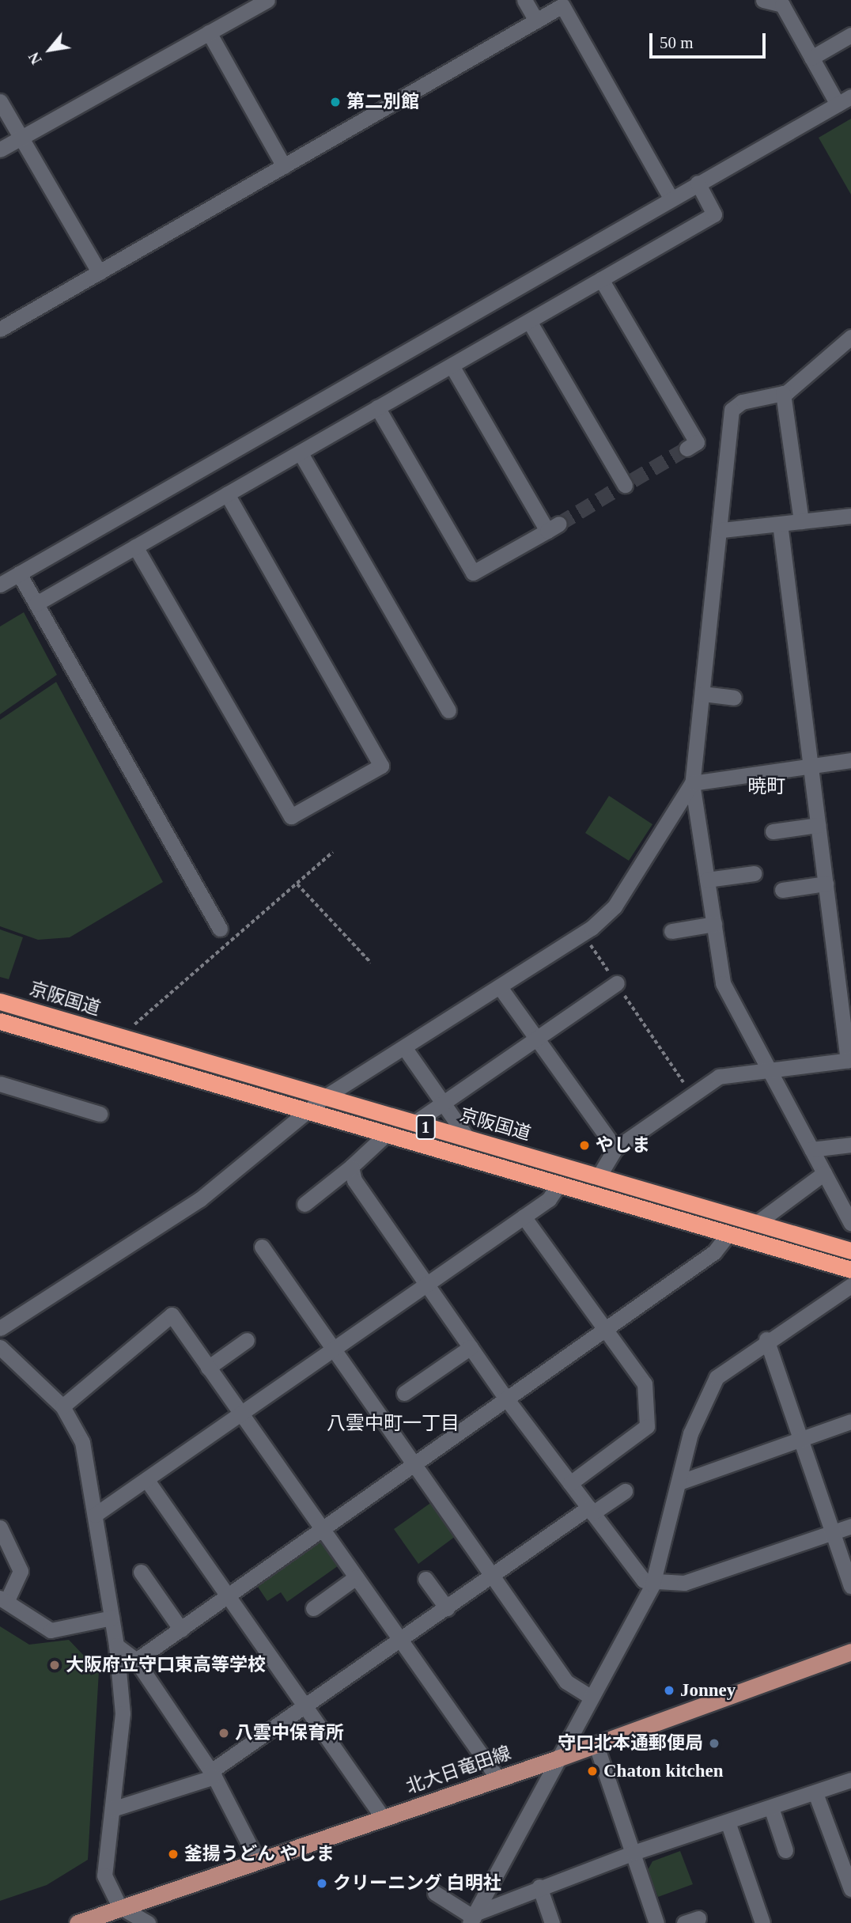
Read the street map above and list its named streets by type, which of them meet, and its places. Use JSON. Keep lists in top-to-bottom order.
{
  "streets": {
    "highway": ["京阪国道", "1"],
    "main road": ["北大日竜田線"]
  },
  "districts": ["暁町", "八雲中町一丁目"],
  "places": [
    "第二別館",
    "やしま",
    "大阪府立守口東高等学校",
    "Jonney",
    "八雲中保育所",
    "守口北本通郵便局",
    "Chaton kitchen",
    "釜揚うどん やしま",
    "クリーニング 白明社"
  ],
  "scale_bar": "50 m",
  "north": "bottom left"
}
